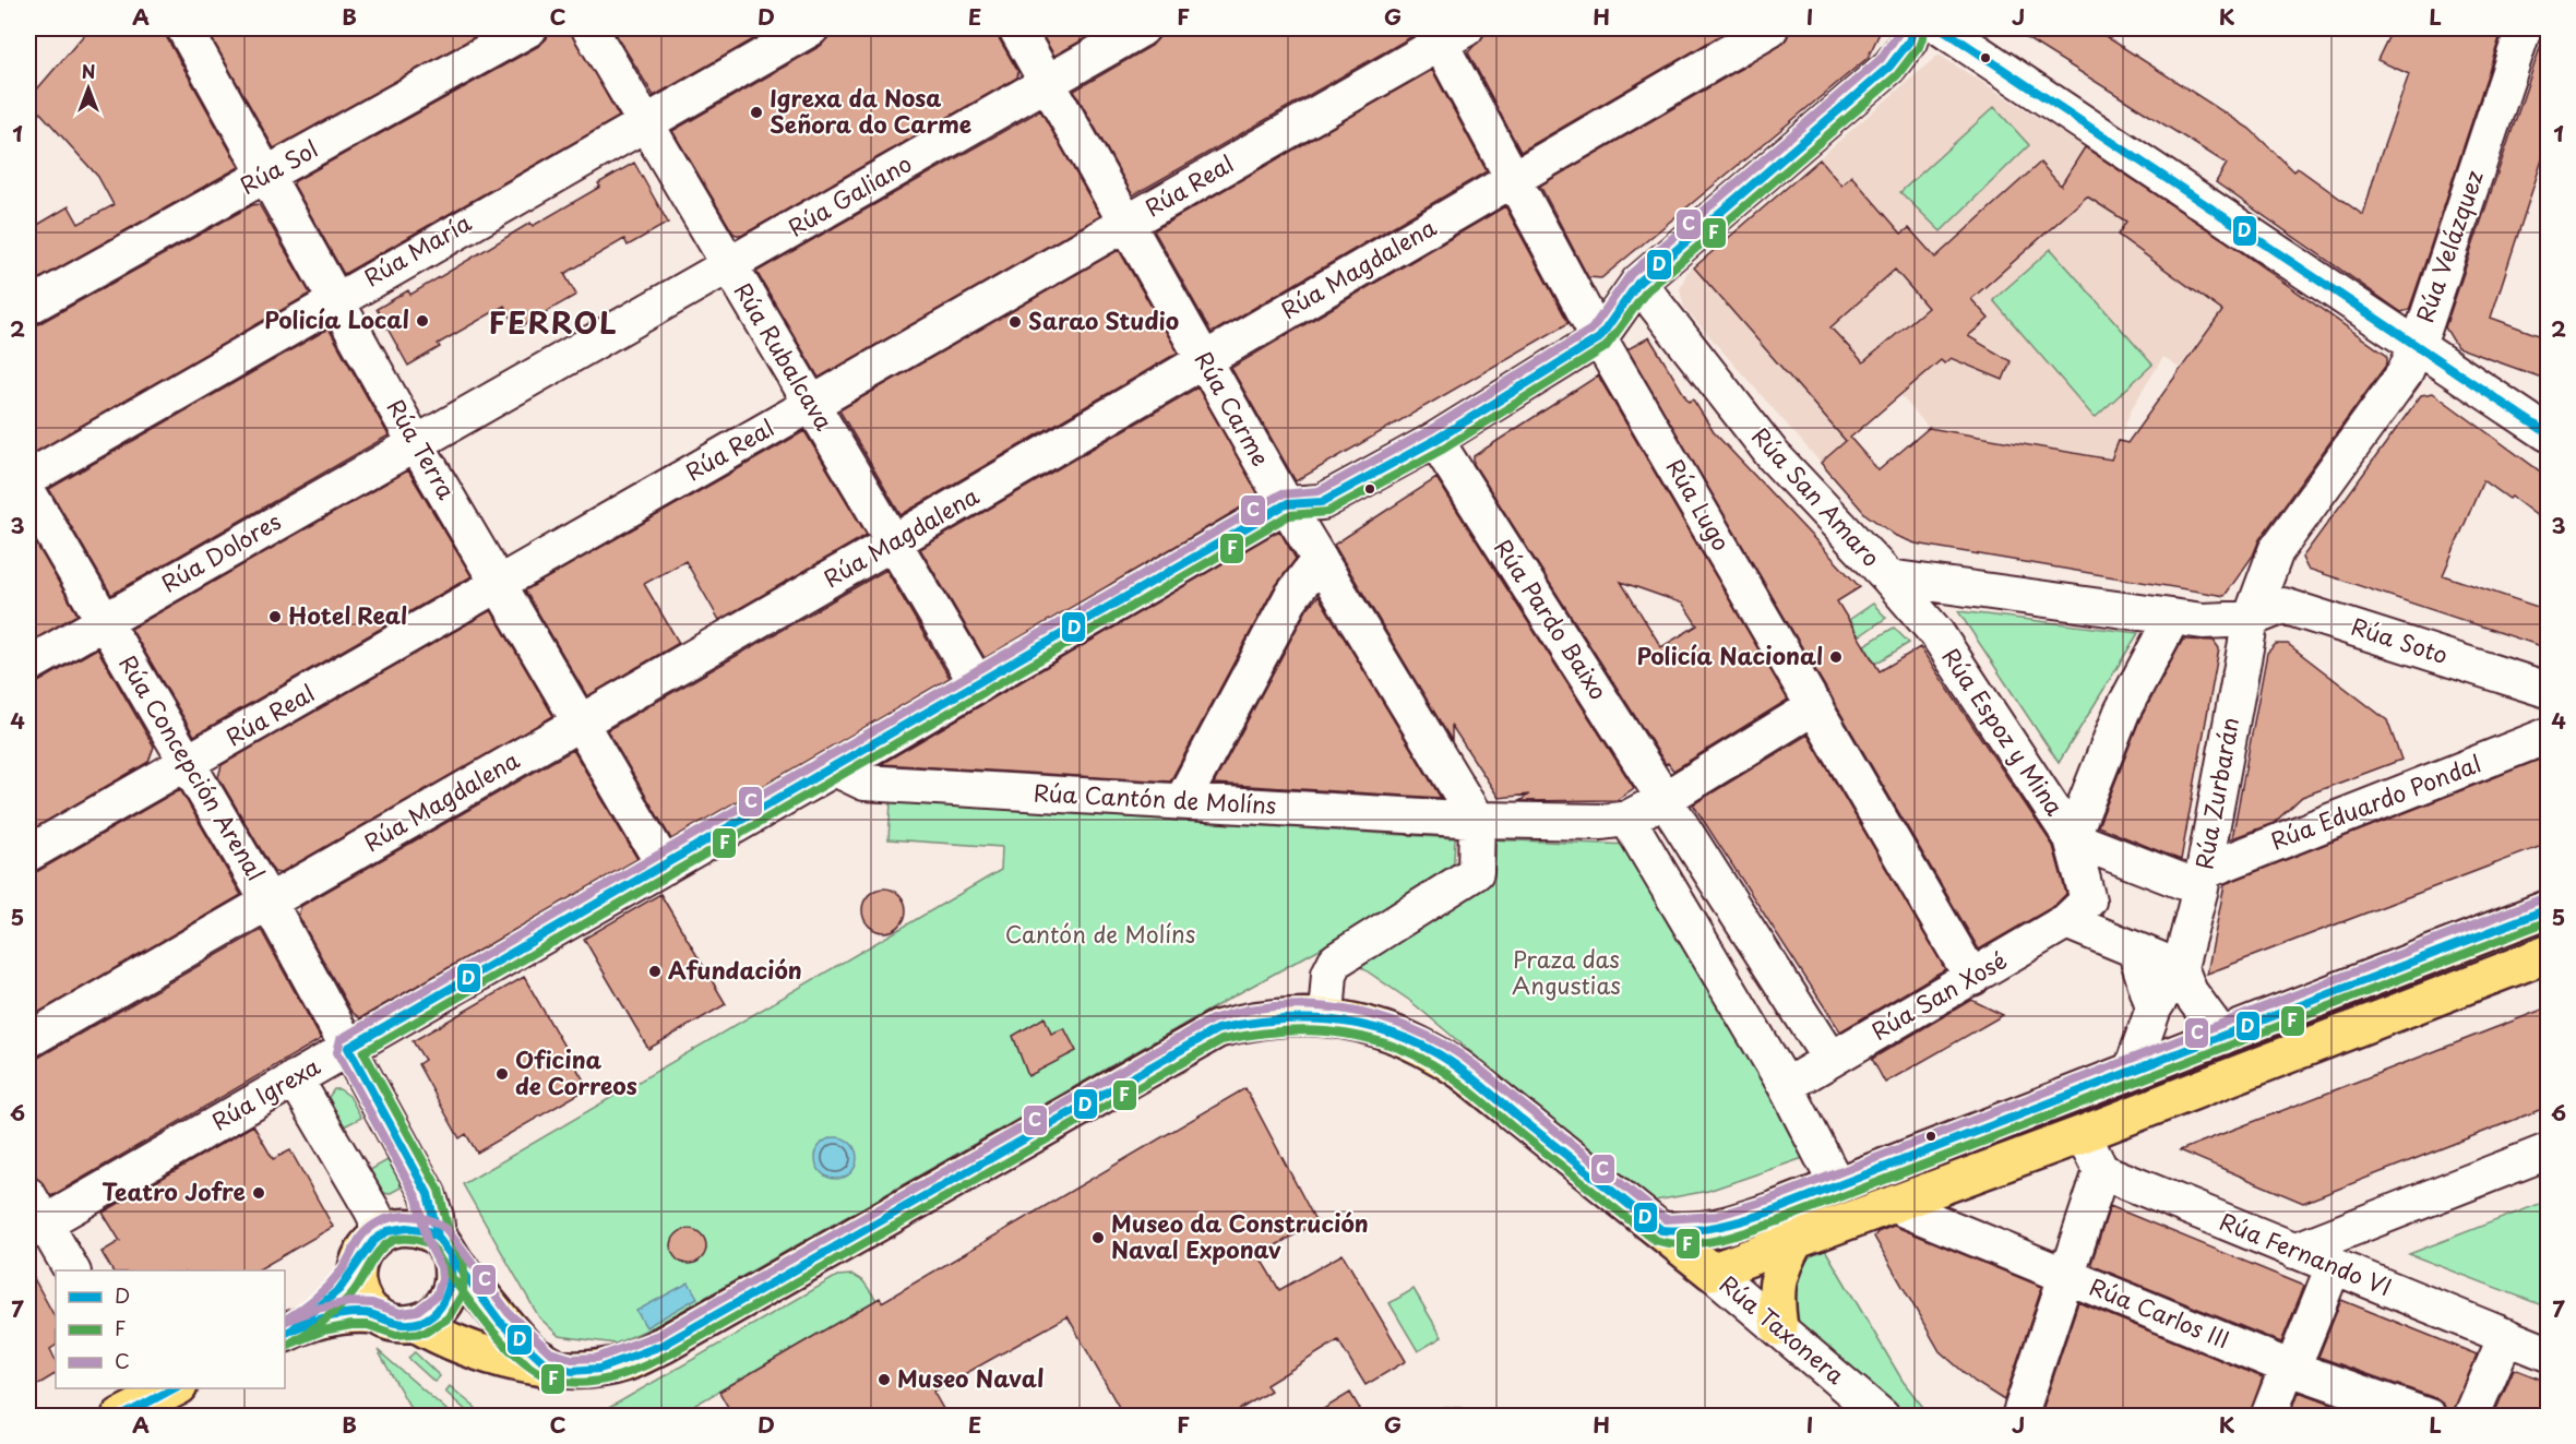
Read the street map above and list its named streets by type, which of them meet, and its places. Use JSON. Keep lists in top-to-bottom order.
{
  "streets": {
    "street": [
      "Rúa Sol",
      "Rúa Real",
      "Rúa Galiano",
      "Rúa Velázquez",
      "Rúa María",
      "Rúa Magdalena",
      "Rúa Rubalcava",
      "Rúa Carme",
      "Rúa Terra",
      "Rúa San Amaro",
      "Rúa Lugo",
      "Rúa Dolores",
      "Rúa Pardo Baixo",
      "Rúa Soto",
      "Rúa Espoz y Mina",
      "Rúa Concepción Arenal",
      "Rúa Zurbarán",
      "Rúa Cantón de Molíns",
      "Rúa Eduardo Pondal",
      "Rúa San Xosé",
      "Rúa Igrexa",
      "Rúa Fernando VI",
      "Rúa Carlos III",
      "Rúa Taxonera"
    ]
  },
  "crossings": [
    ["Rúa Sol", "Rúa Terra"],
    ["Rúa Real", "Rúa Rubalcava"],
    ["Rúa Real", "Rúa Carme"],
    ["Rúa Real", "Rúa Terra"],
    ["Rúa Real", "Rúa Lugo"],
    ["Rúa Real", "Rúa Concepción Arenal"],
    ["Rúa Galiano", "Rúa Rubalcava"],
    ["Rúa Galiano", "Rúa Carme"],
    ["Rúa Galiano", "Rúa Terra"],
    ["Rúa Galiano", "Rúa Dolores"],
    ["Rúa Velázquez", "Rúa San Amaro"],
    ["Rúa Velázquez", "Rúa Soto"],
    ["Rúa Velázquez", "Rúa Zurbarán"],
    ["Rúa María", "Rúa Rubalcava"],
    ["Rúa María", "Rúa Terra"],
    ["Rúa Magdalena", "Rúa Rubalcava"],
    ["Rúa Magdalena", "Rúa Carme"],
    ["Rúa Magdalena", "Rúa Terra"],
    ["Rúa Magdalena", "Rúa Lugo"],
    ["Rúa Magdalena", "Rúa Concepción Arenal"],
    ["Rúa Rubalcava", "Rúa Igrexa"],
    ["Rúa Carme", "Rúa Cantón de Molíns"],
    ["Rúa Carme", "Rúa Igrexa"],
    ["Rúa Terra", "Rúa Dolores"],
    ["Rúa Terra", "Rúa Igrexa"],
    ["Rúa San Amaro", "Rúa Soto"],
    ["Rúa San Amaro", "Rúa Espoz y Mina"],
    ["Rúa San Amaro", "Rúa Zurbarán"],
    ["Rúa Lugo", "Rúa San Xosé"],
    ["Rúa Dolores", "Rúa Concepción Arenal"],
    ["Rúa Soto", "Rúa Zurbarán"],
    ["Rúa Espoz y Mina", "Rúa San Xosé"],
    ["Rúa Concepción Arenal", "Rúa Igrexa"],
    ["Rúa Zurbarán", "Rúa Eduardo Pondal"],
    ["Rúa Cantón de Molíns", "Rúa Igrexa"]
  ],
  "districts": ["FERROL"],
  "parks": ["Cantón de Molíns", "Praza das Angustias"],
  "places": [
    "Igrexa da Nosa Señora do Carme",
    "Policía Local",
    "Sarao Studio",
    "Hotel Real",
    "Policía Nacional",
    "Afundación",
    "Oficina de Correos",
    "Teatro Jofre",
    "Museo da Construción Naval Exponav",
    "Museo Naval"
  ],
  "lines": ["transit line D", "transit line C", "transit line F"],
  "legend": ["D", "F", "C"],
  "north": "top",
  "grid": {
    "columns": [
      "A",
      "B",
      "C",
      "D",
      "E",
      "F",
      "G",
      "H",
      "I",
      "J",
      "K",
      "L"
    ],
    "rows": [
      "1",
      "2",
      "3",
      "4",
      "5",
      "6",
      "7"
    ]
  }
}
